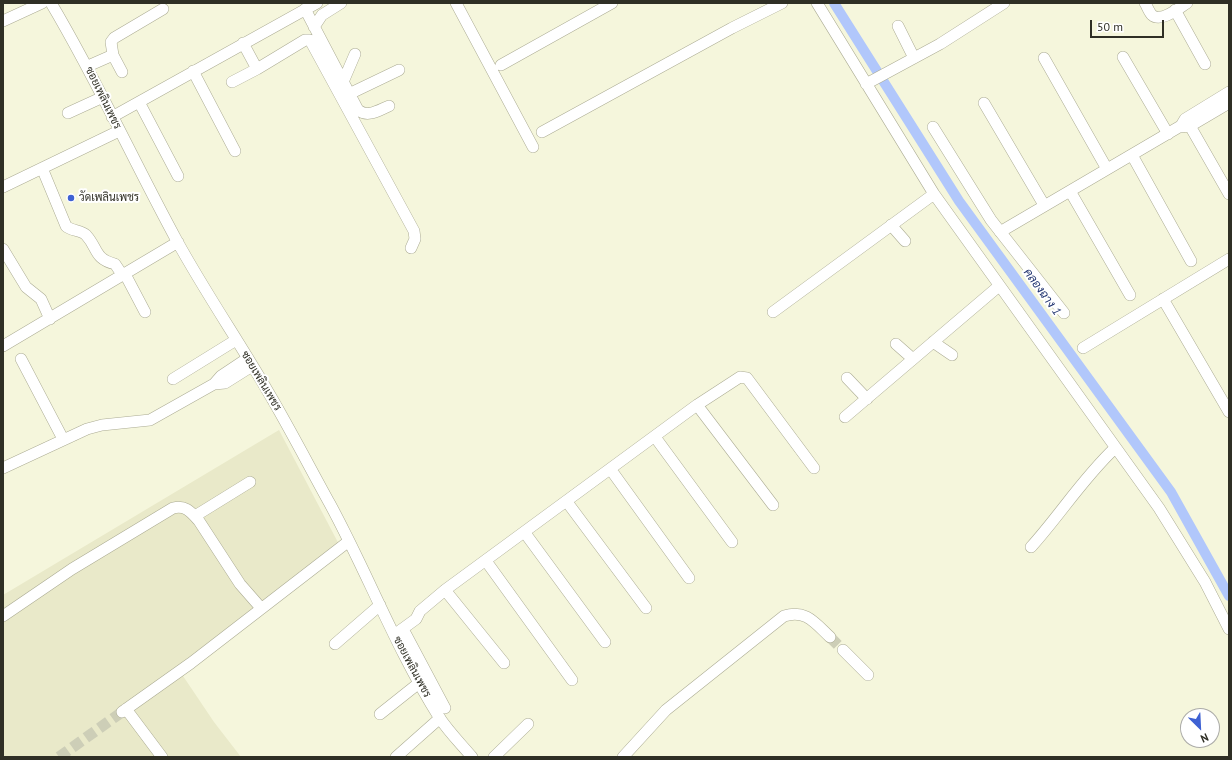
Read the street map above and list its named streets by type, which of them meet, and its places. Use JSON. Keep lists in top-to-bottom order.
{
  "streets": {
    "street": ["ซอยเพลินเพชร"]
  },
  "water": ["คลองฉาง 1"],
  "places": ["วัดเพลินเพชร"],
  "scale_bar": "50 m",
  "north": "bottom right"
}
